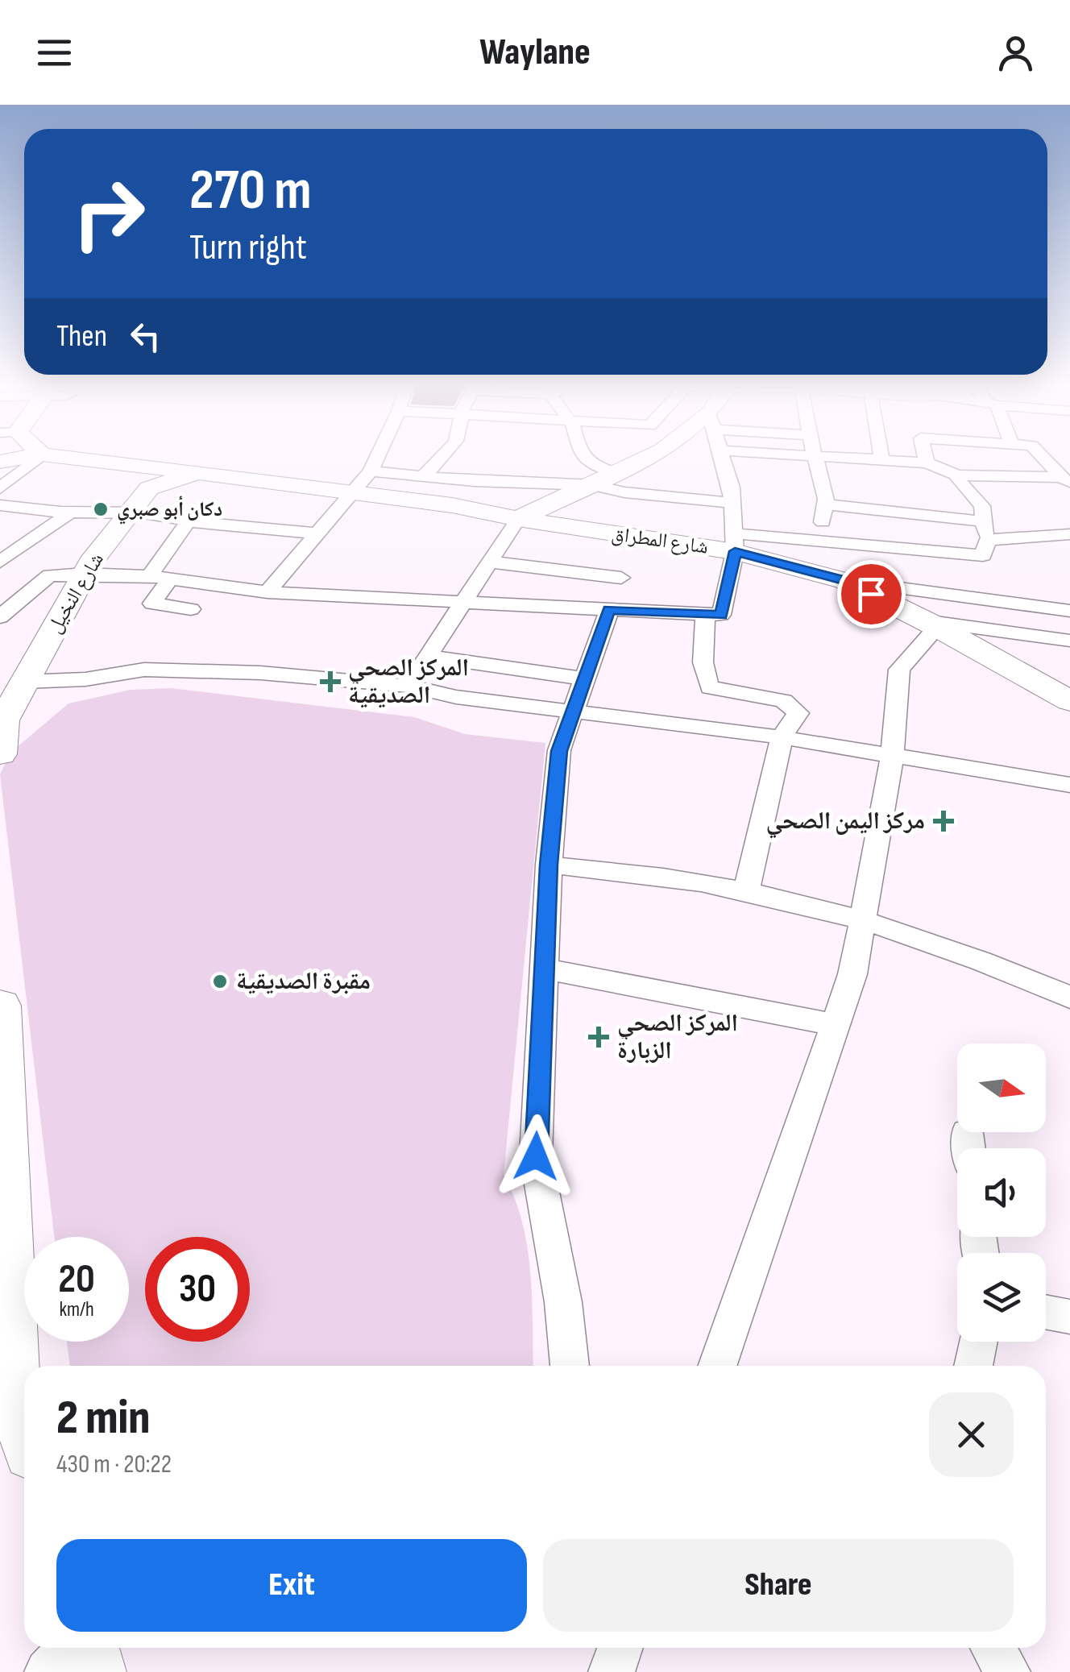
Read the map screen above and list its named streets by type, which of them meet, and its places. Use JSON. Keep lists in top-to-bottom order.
{
  "streets": {
    "street": ["شارع المطراق", "شارع النخيل"]
  },
  "crossings": [
    ["شارع المطراق", "شارع النخيل"]
  ],
  "places": {
    "other": ["دكان أبو صبري", "مقبرة الصديقية"],
    "health": ["المركز الصحي الصديقية", "مركز اليمن الصحي", "المركز الصحي الزبارة"]
  },
  "north": "right",
  "page": {
    "header": "Waylane",
    "turn": ["270 m", "Turn right"],
    "then": "Then",
    "speed": "20 km/h",
    "limit": "30",
    "heading": ["2 min", "430 m · 20:22"],
    "buttons": ["Exit", "Share"]
  }
}
